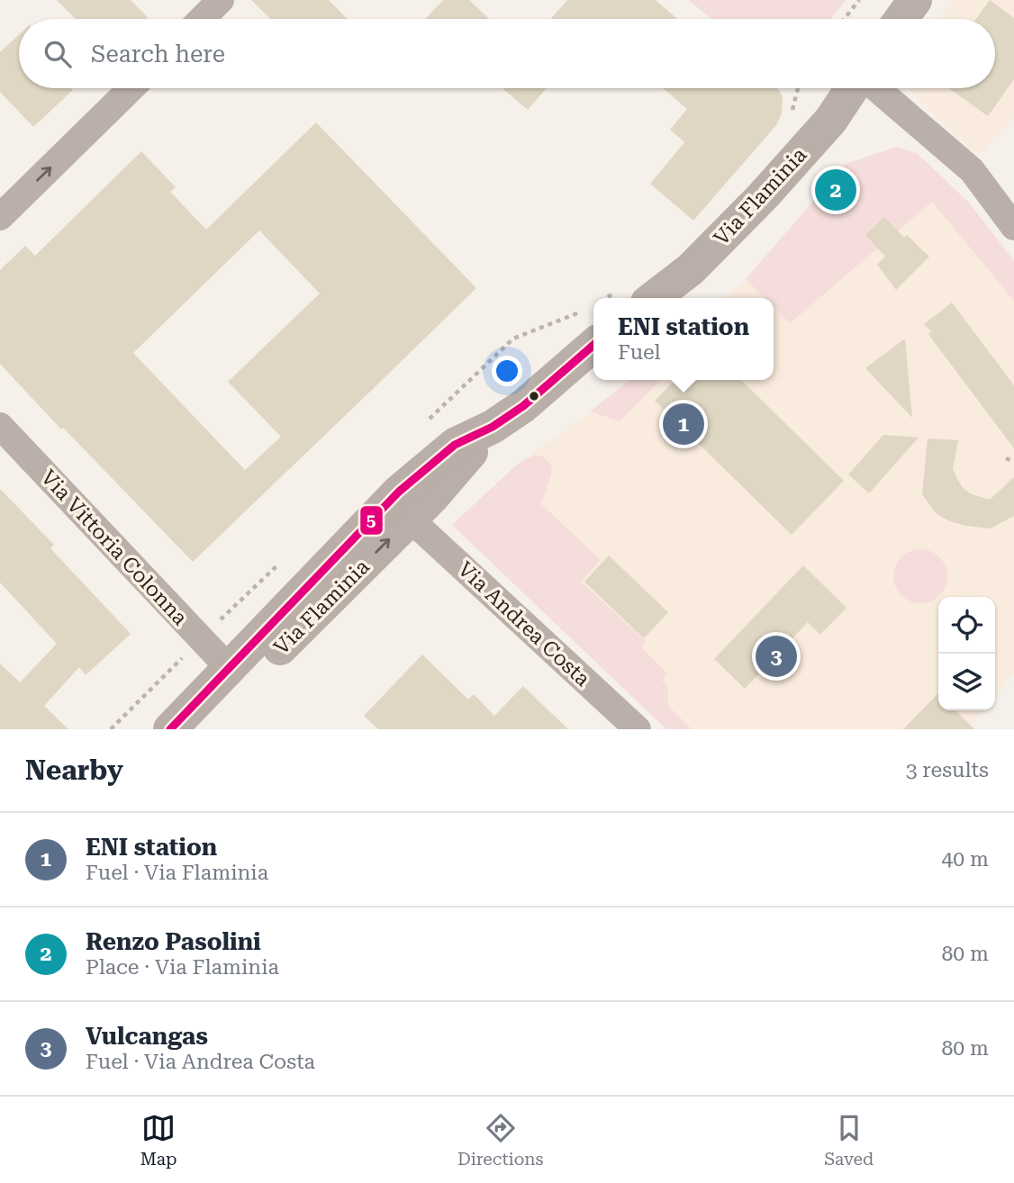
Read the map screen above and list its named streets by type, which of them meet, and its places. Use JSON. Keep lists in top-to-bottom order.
{
  "streets": {
    "street": ["Via Flaminia", "Via Vittoria Colonna", "Via Andrea Costa"]
  },
  "crossings": [
    ["Via Flaminia", "Via Vittoria Colonna"],
    ["Via Flaminia", "Via Andrea Costa"]
  ],
  "lines": ["transit line 5"],
  "page": {
    "search": "Search here",
    "pins": ["2", "1", "3"],
    "popup": ["ENI station", "Fuel"],
    "heading": ["Nearby", "3 results"],
    "list": [
      {
        "mark": "1",
        "name": "ENI station",
        "note": "Fuel · Via Flaminia",
        "value": "40 m"
      },
      {
        "mark": "2",
        "name": "Renzo Pasolini",
        "note": "Place · Via Flaminia",
        "value": "80 m"
      },
      {
        "mark": "3",
        "name": "Vulcangas",
        "note": "Fuel · Via Andrea Costa",
        "value": "80 m"
      }
    ],
    "nav": ["Map", "Directions", "Saved"]
  }
}
